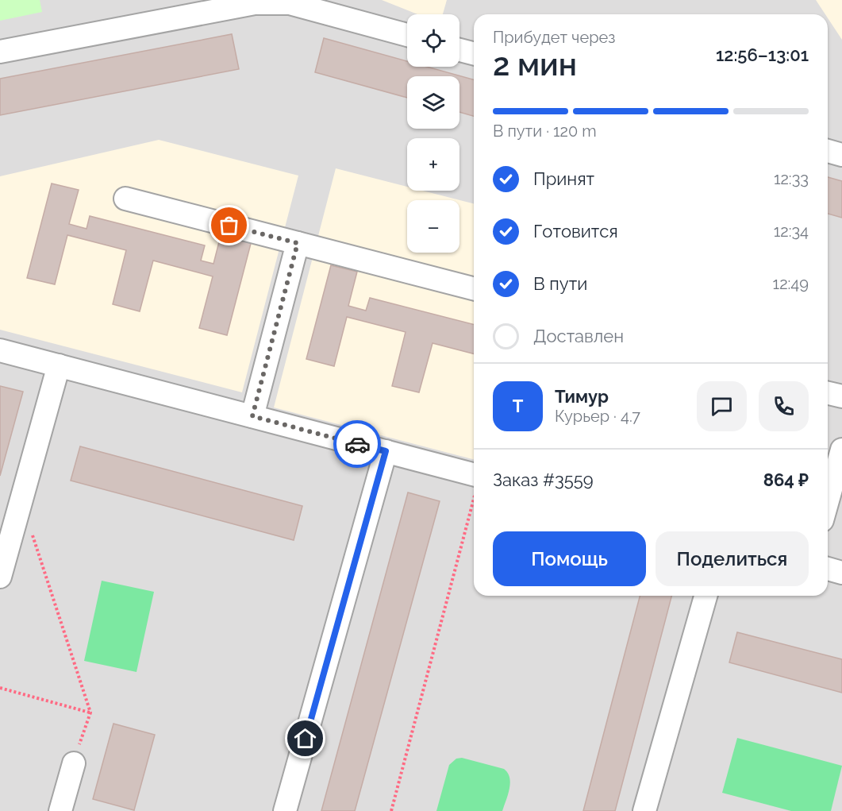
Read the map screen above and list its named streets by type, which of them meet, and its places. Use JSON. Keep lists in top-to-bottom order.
{
  "page": {
    "map_buttons": ["+", "−"],
    "heading": ["2 мин", "Прибудет через", "12:56–13:01"],
    "panel": [
      "Тимур",
      "Курьер · 4.7",
      "Заказ #3559",
      "864 ₽"
    ],
    "bar": "В пути · 120 m",
    "list": [
      ["Принят", "12:33"],
      ["Готовится", "12:34"],
      ["В пути", "12:49"],
      "Доставлен"
    ],
    "round": "Т",
    "buttons": ["Помощь", "Поделиться"]
  }
}
